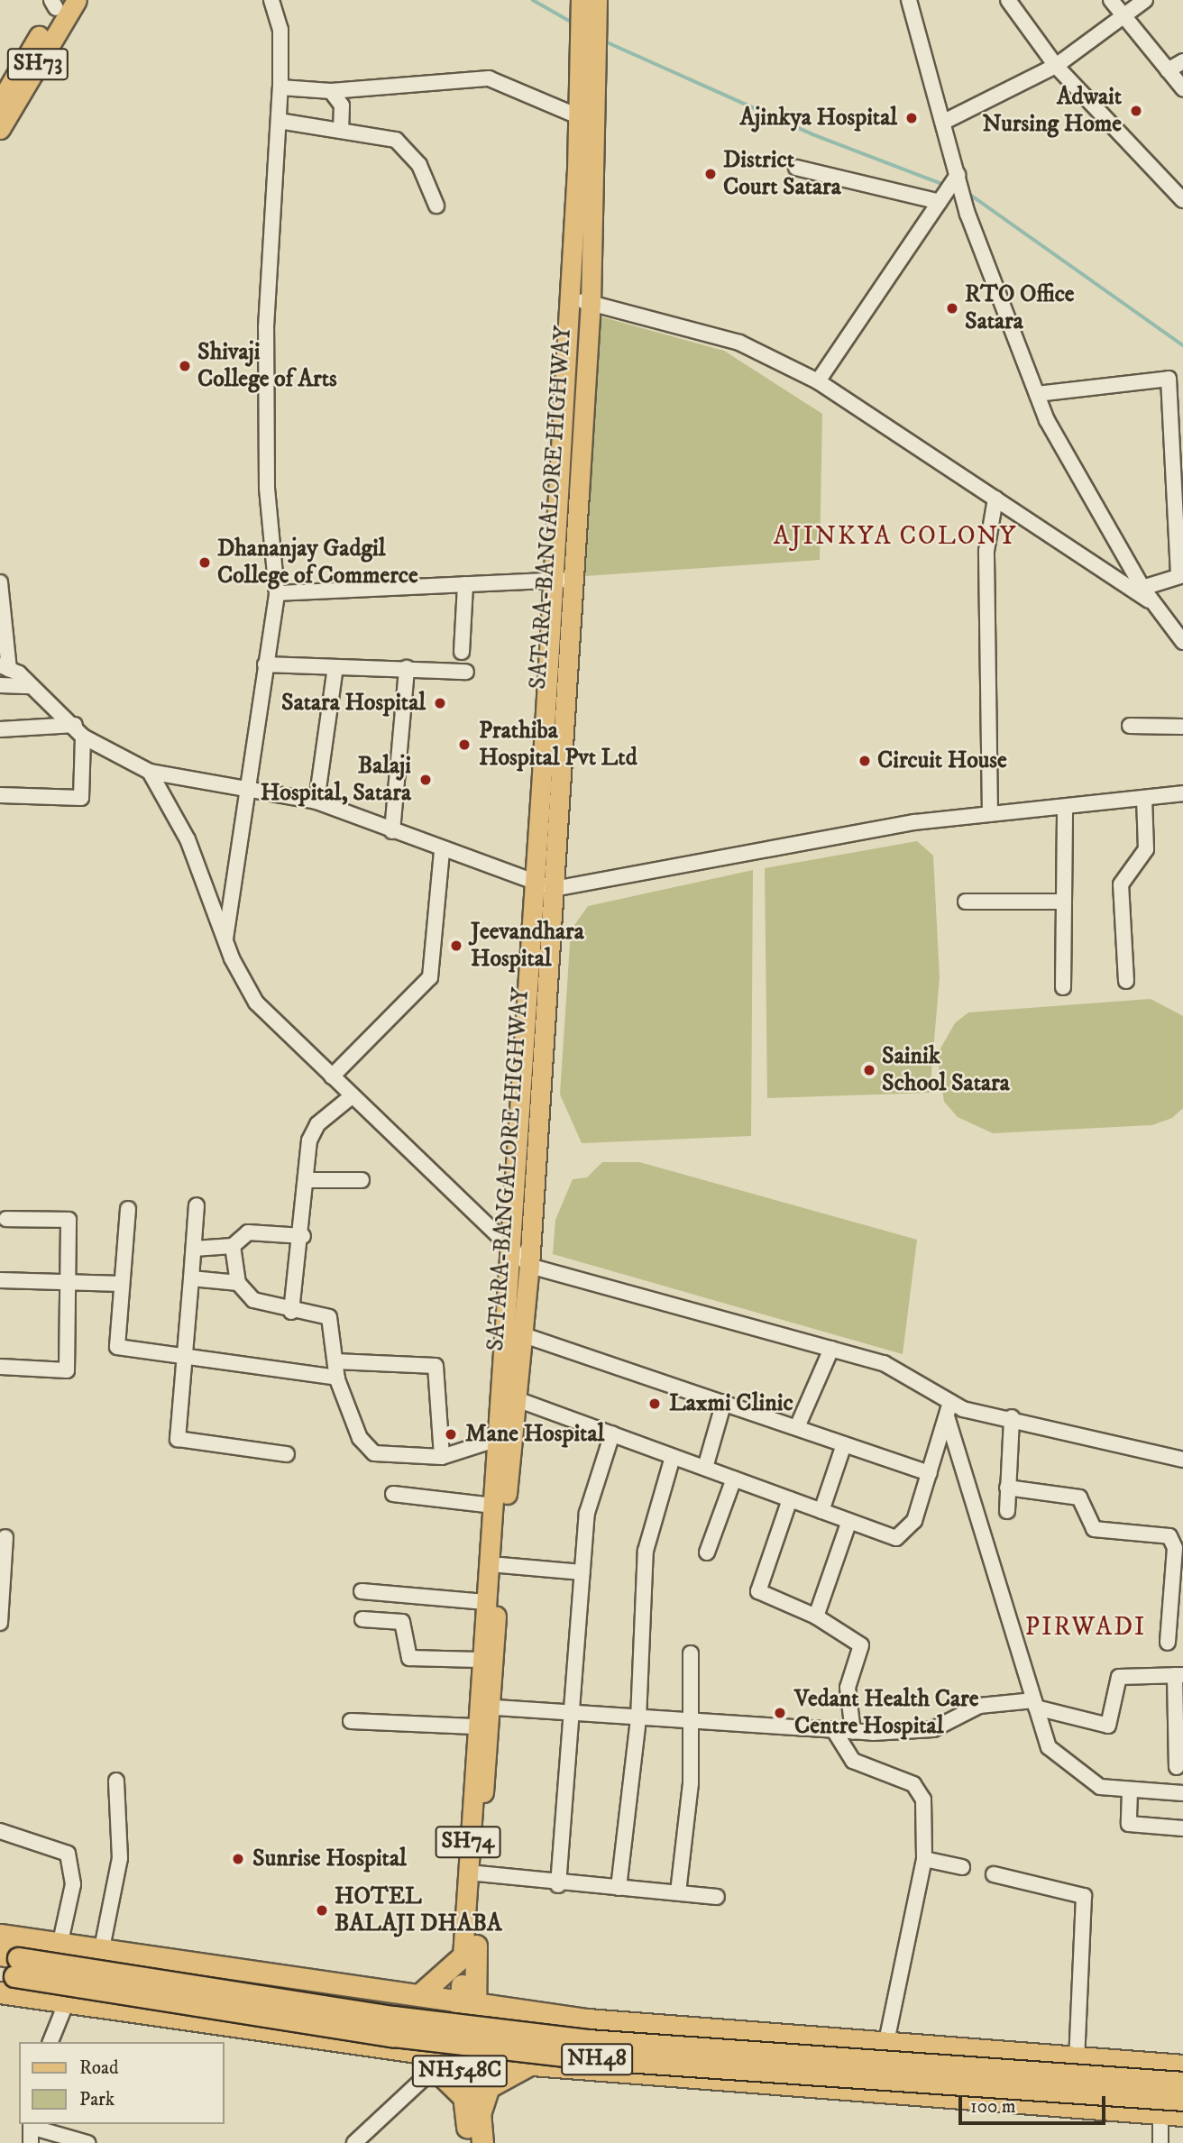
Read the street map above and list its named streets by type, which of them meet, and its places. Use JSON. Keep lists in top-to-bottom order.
{
  "streets": {
    "highway": [
      "SATARA-BANGALORE HIGHWAY",
      "SH74",
      "NH48",
      "NH548C"
    ],
    "main road": ["SH73"]
  },
  "crossings": [
    ["SATARA-BANGALORE HIGHWAY", "NH548C"]
  ],
  "districts": ["AJINKYA COLONY", "PIRWADI"],
  "places": [
    "Adwait Nursing Home",
    "Ajinkya Hospital",
    "District Court Satara",
    "RTO Office Satara",
    "Shivaji College of Arts",
    "Dhananjay Gadgil College of Commerce",
    "Satara Hospital",
    "Prathiba Hospital Pvt Ltd",
    "Circuit House",
    "Balaji Hospital, Satara",
    "Jeevandhara Hospital",
    "Sainik School Satara",
    "Laxmi Clinic",
    "Mane Hospital",
    "Vedant Health Care Centre Hospital",
    "Sunrise Hospital",
    "HOTEL BALAJI DHABA"
  ],
  "legend": ["Road", "Park"],
  "scale_bar": "100 m"
}
